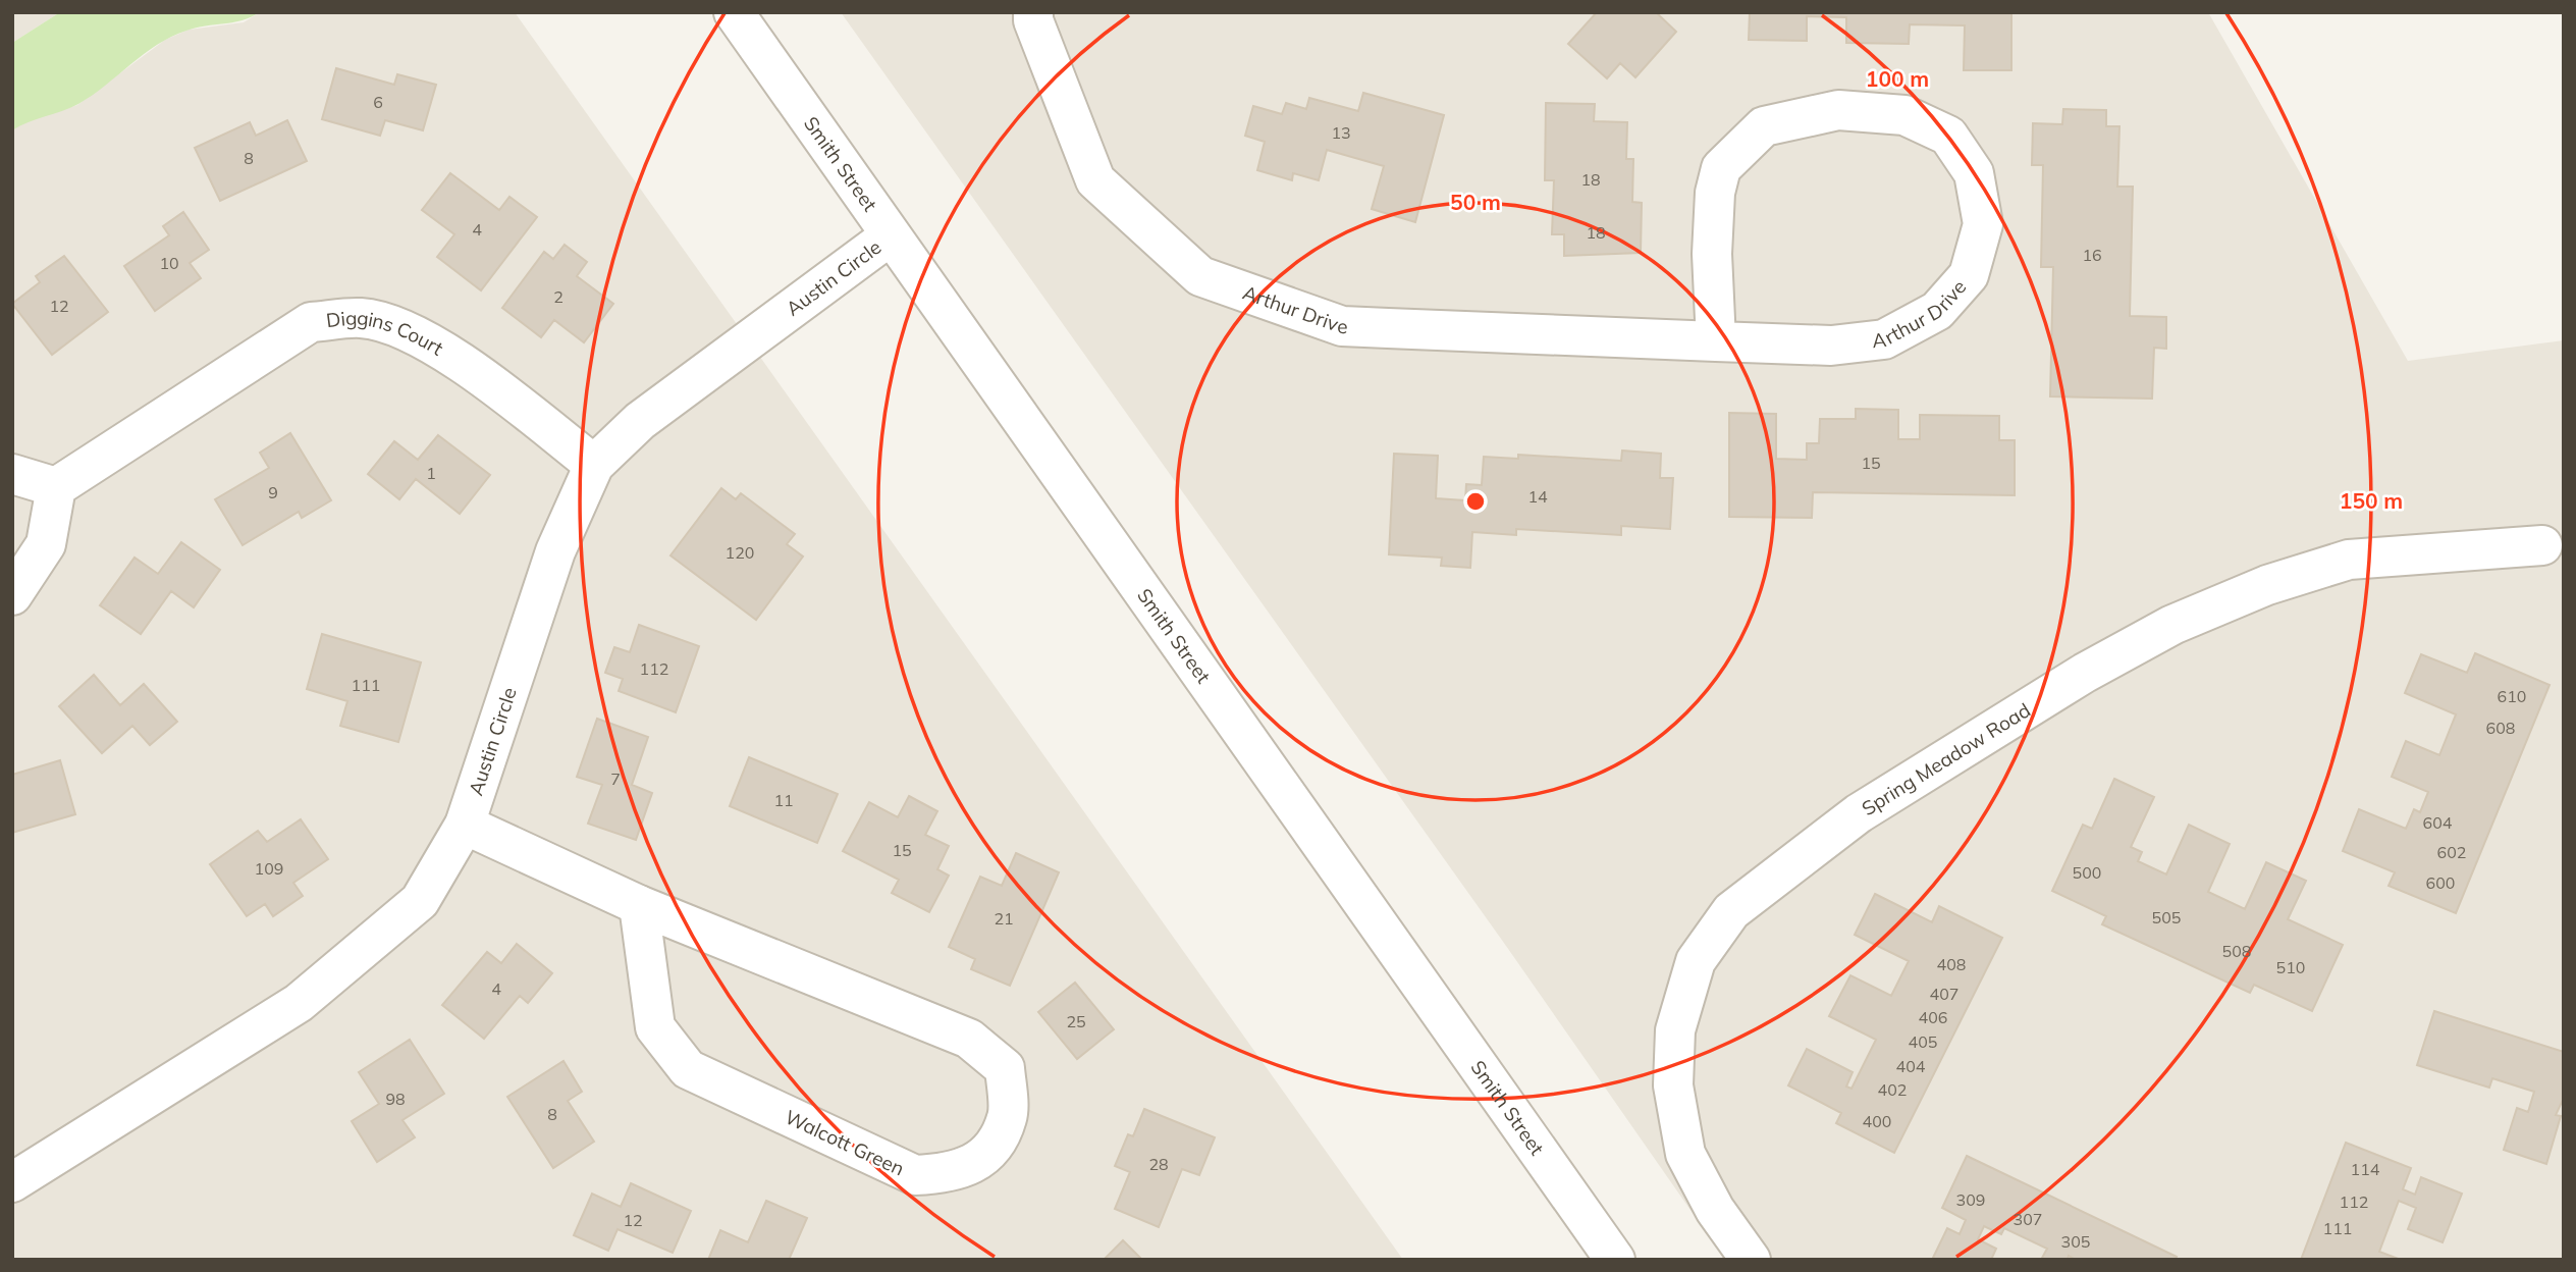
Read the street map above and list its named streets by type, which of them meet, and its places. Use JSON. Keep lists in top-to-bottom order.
{
  "streets": {
    "street": [
      "Smith Street",
      "Austin Circle",
      "Arthur Drive",
      "Diggins Court",
      "Spring Meadow Road",
      "Walcott Green"
    ]
  },
  "crossings": [
    ["Smith Street", "Austin Circle"],
    ["Austin Circle", "Diggins Court"],
    ["Austin Circle", "Walcott Green"]
  ],
  "house_numbers": [
    "6",
    "13",
    "8",
    "18",
    "4",
    "18",
    "16",
    "10",
    "2",
    "12",
    "15",
    "1",
    "9",
    "14",
    "120",
    "112",
    "111",
    "610",
    "608",
    "7",
    "11",
    "604",
    "15",
    "602",
    "109",
    "500",
    "600",
    "505",
    "21",
    "508",
    "408",
    "510",
    "4",
    "407",
    "406",
    "25",
    "405",
    "404",
    "402",
    "98",
    "8",
    "400",
    "28",
    "114",
    "309",
    "112",
    "307",
    "12",
    "111",
    "305"
  ],
  "rings": ["100 m", "50 m", "150 m"]
}
